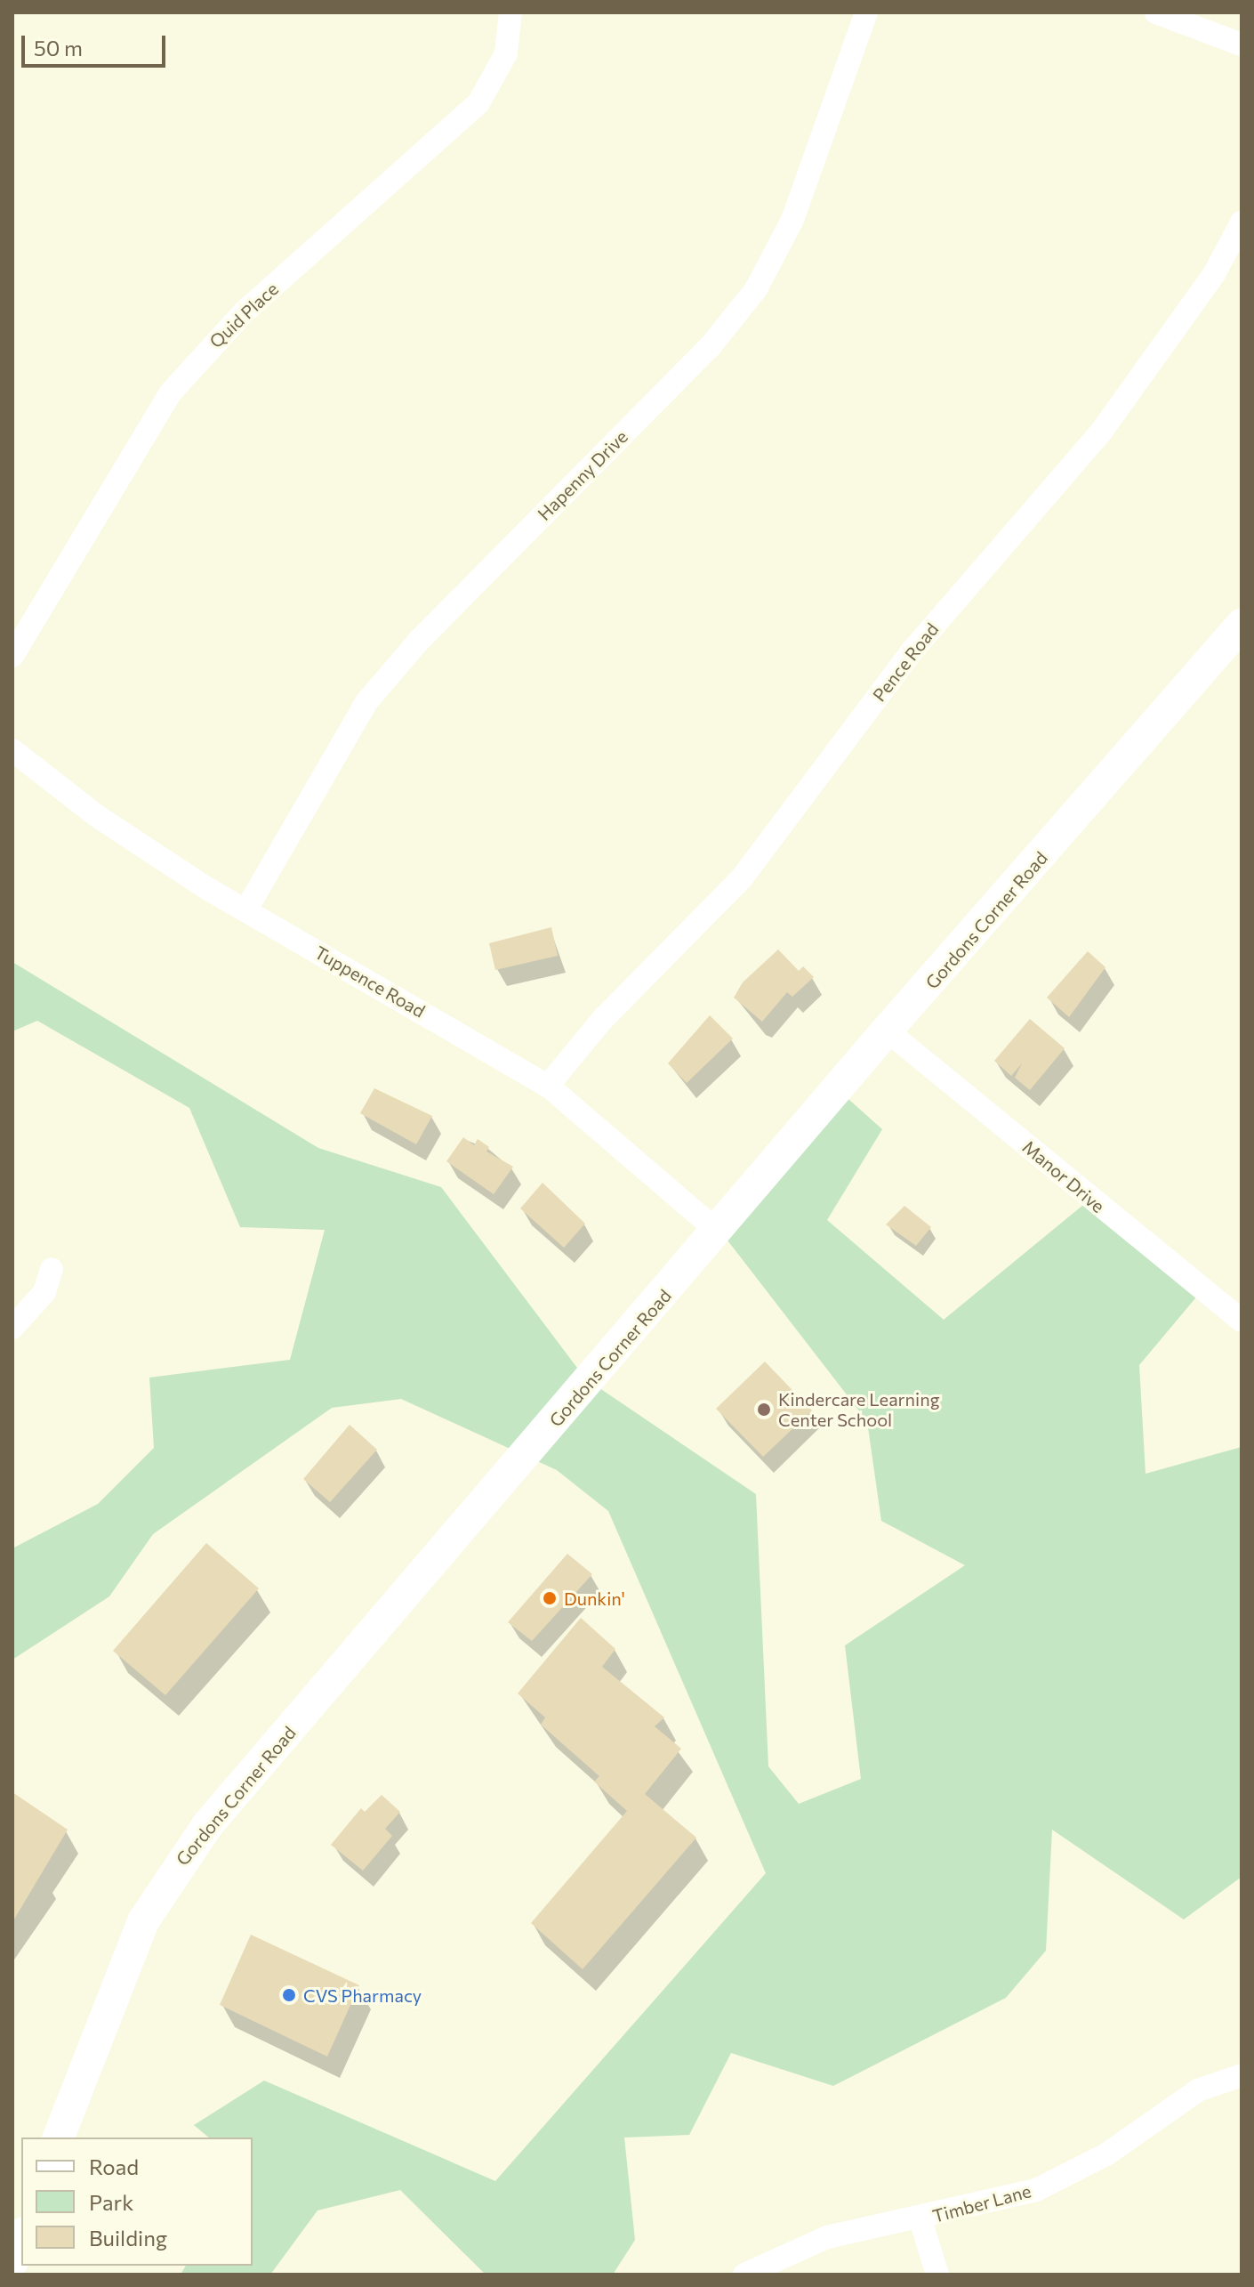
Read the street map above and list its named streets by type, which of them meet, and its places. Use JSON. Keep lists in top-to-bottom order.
{
  "streets": {
    "street": [
      "Quid Place",
      "Hapenny Drive",
      "Pence Road",
      "Gordons Corner Road",
      "Tuppence Road",
      "Manor Drive",
      "Timber Lane"
    ]
  },
  "crossings": [
    ["Hapenny Drive", "Tuppence Road"],
    ["Pence Road", "Tuppence Road"],
    ["Gordons Corner Road", "Tuppence Road"],
    ["Gordons Corner Road", "Manor Drive"]
  ],
  "places": ["Kindercare Learning Center School", "Dunkin'", "CVS Pharmacy"],
  "legend": ["Road", "Park", "Building"],
  "scale_bar": "50 m"
}
